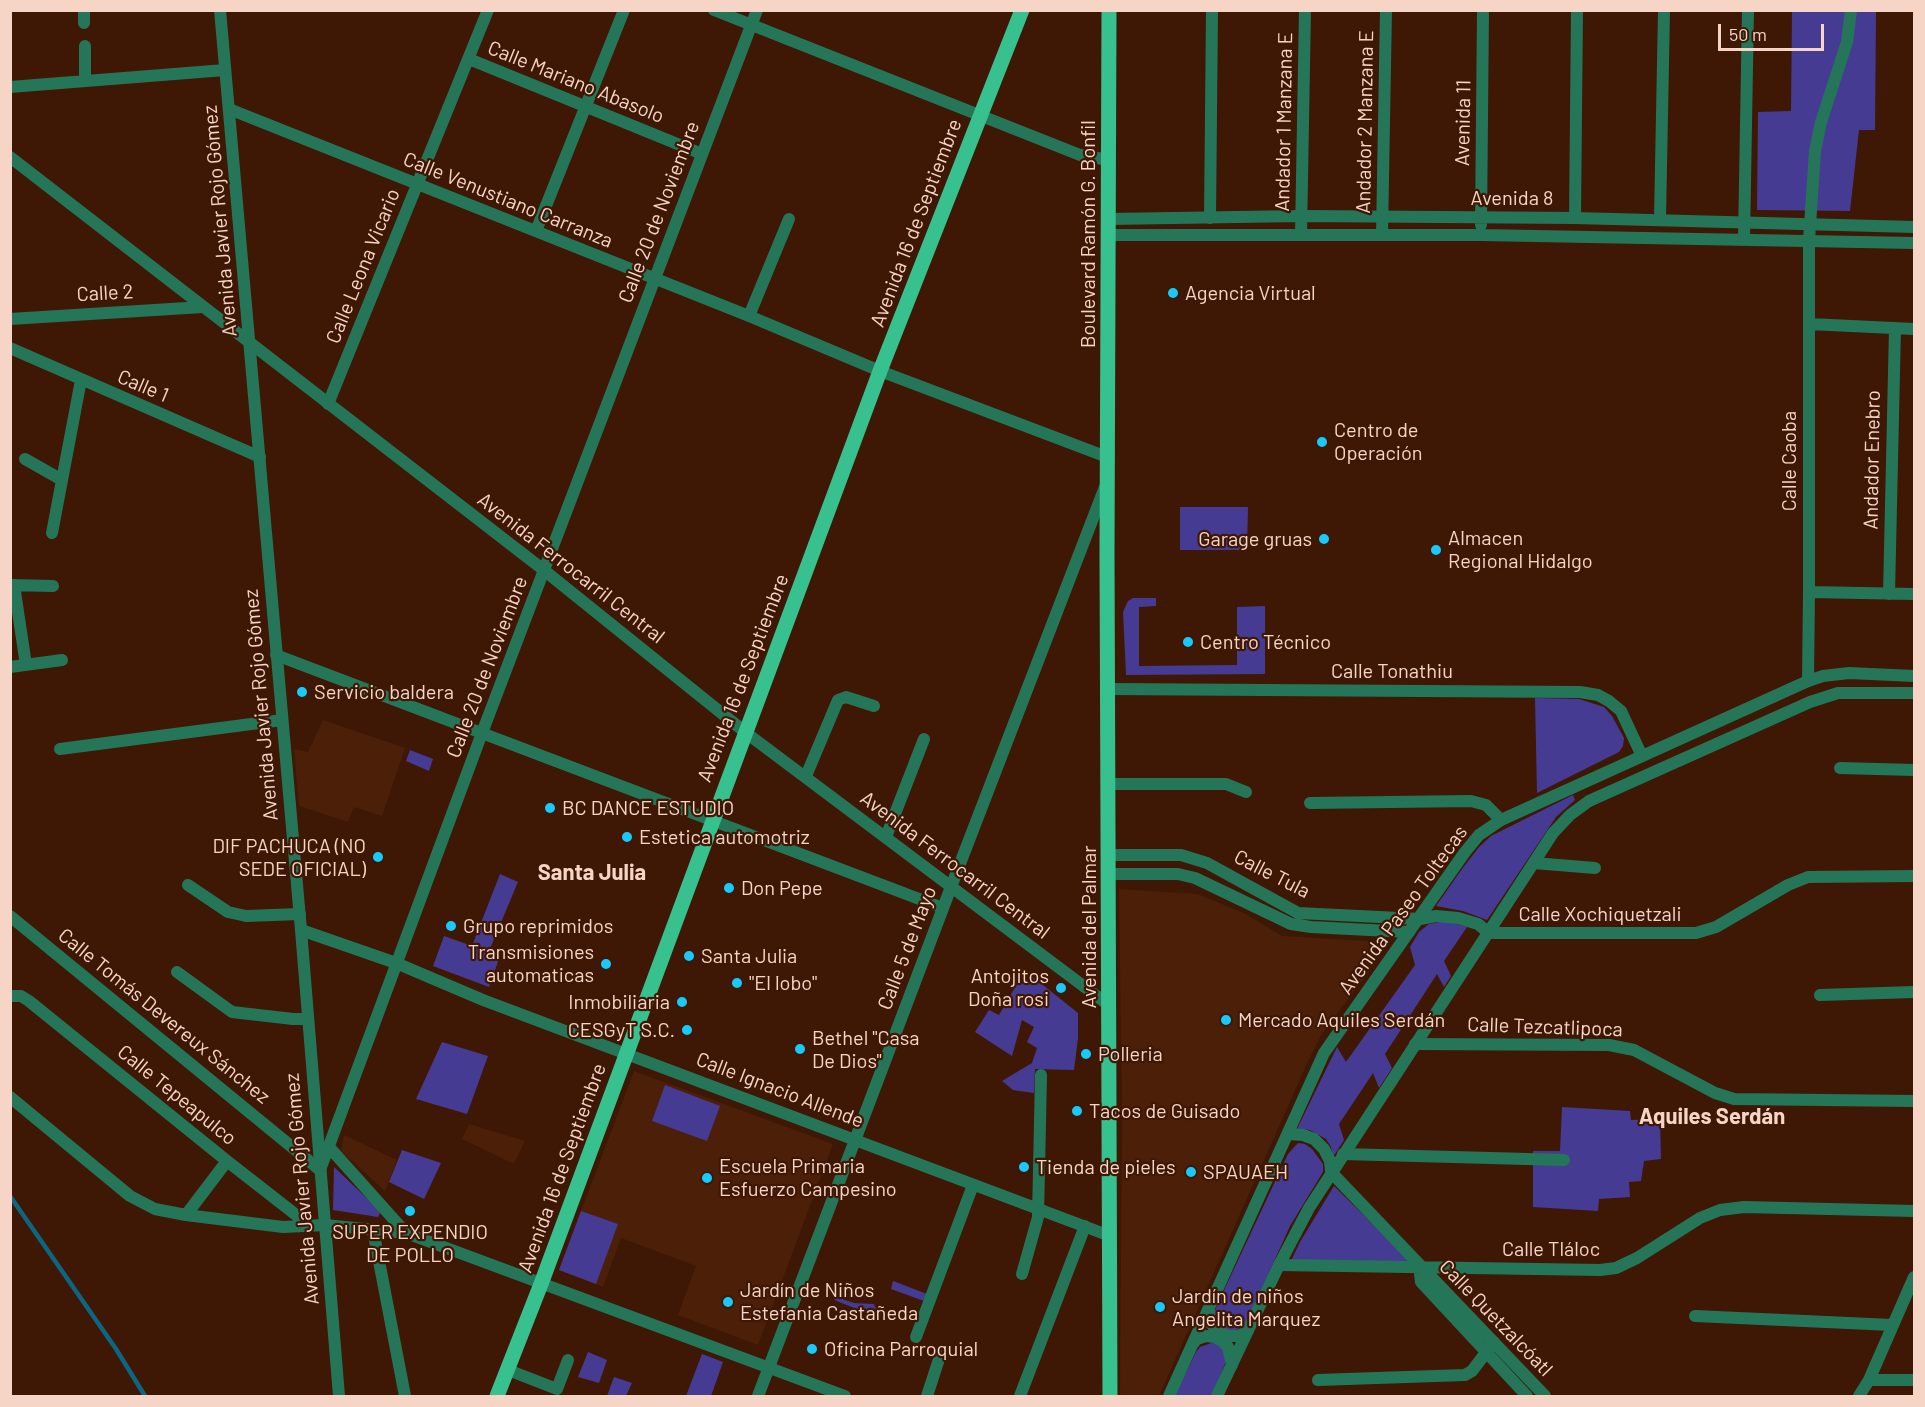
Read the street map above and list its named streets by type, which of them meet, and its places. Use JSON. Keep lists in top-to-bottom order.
{
  "streets": {
    "main road": ["Avenida 16 de Septiembre", "Boulevard Ramón G. Bonfil", "Avenida del Palmar"],
    "street": [
      "Calle Mariano Abasolo",
      "Andador 1 Manzana E",
      "Andador 2 Manzana E",
      "Avenida 11",
      "Avenida 8",
      "Calle Venustiano Carranza",
      "Calle 20 de Noviembre",
      "Avenida Javier Rojo Gómez",
      "Calle Leona Vicario",
      "Calle 2",
      "Calle 1",
      "Andador Enebro",
      "Calle Caoba",
      "Avenida Ferrocarril Central",
      "Calle Tonathiu",
      "Calle Tula",
      "Avenida Paseo Toltecas",
      "Calle Xochiquetzali",
      "Calle 5 de Mayo",
      "Calle Tomás Devereux Sánchez",
      "Calle Tezcatlipoca",
      "Calle Ignacio Allende",
      "Calle Tepeapulco",
      "Calle Tláloc",
      "Calle Quetzalcóatl"
    ]
  },
  "crossings": [
    ["Calle Mariano Abasolo", "Calle 20 de Noviembre"],
    ["Calle Mariano Abasolo", "Calle Leona Vicario"],
    ["Andador 1 Manzana E", "Avenida 8"],
    ["Andador 2 Manzana E", "Avenida 8"],
    ["Avenida 11", "Avenida 8"],
    ["Avenida 8", "Boulevard Ramón G. Bonfil"],
    ["Avenida 8", "Calle Caoba"],
    ["Calle Venustiano Carranza", "Calle 20 de Noviembre"],
    ["Calle Venustiano Carranza", "Avenida Javier Rojo Gómez"],
    ["Calle Venustiano Carranza", "Avenida 16 de Septiembre"],
    ["Calle Venustiano Carranza", "Boulevard Ramón G. Bonfil"],
    ["Calle Venustiano Carranza", "Calle Leona Vicario"],
    ["Calle Venustiano Carranza", "Avenida del Palmar"],
    ["Calle 20 de Noviembre", "Avenida Javier Rojo Gómez"],
    ["Calle 20 de Noviembre", "Avenida Ferrocarril Central"],
    ["Calle 20 de Noviembre", "Calle Tomás Devereux Sánchez"],
    ["Calle 20 de Noviembre", "Calle Ignacio Allende"],
    ["Avenida Javier Rojo Gómez", "Calle 1"],
    ["Avenida Javier Rojo Gómez", "Avenida Ferrocarril Central"],
    ["Avenida Javier Rojo Gómez", "Calle Tomás Devereux Sánchez"],
    ["Avenida Javier Rojo Gómez", "Calle Ignacio Allende"],
    ["Avenida 16 de Septiembre", "Avenida Ferrocarril Central"],
    ["Avenida 16 de Septiembre", "Calle Ignacio Allende"],
    ["Boulevard Ramón G. Bonfil", "Avenida del Palmar"],
    ["Calle Leona Vicario", "Avenida Ferrocarril Central"],
    ["Calle 2", "Avenida Ferrocarril Central"],
    ["Calle Caoba", "Avenida Paseo Toltecas"],
    ["Avenida Ferrocarril Central", "Avenida del Palmar"],
    ["Avenida Ferrocarril Central", "Calle 5 de Mayo"],
    ["Calle Tonathiu", "Avenida Paseo Toltecas"],
    ["Calle Tonathiu", "Avenida del Palmar"],
    ["Calle Tula", "Avenida Paseo Toltecas"],
    ["Calle Tula", "Calle Xochiquetzali"],
    ["Calle Tula", "Avenida del Palmar"],
    ["Avenida Paseo Toltecas", "Calle Xochiquetzali"],
    ["Avenida Paseo Toltecas", "Calle Quetzalcóatl"],
    ["Avenida del Palmar", "Calle 5 de Mayo"],
    ["Avenida del Palmar", "Calle Ignacio Allende"],
    ["Calle 5 de Mayo", "Calle Ignacio Allende"],
    ["Calle Tláloc", "Calle Quetzalcóatl"]
  ],
  "districts": ["Santa Julia", "Aquiles Serdán"],
  "places": [
    "Agencia Virtual",
    "Centro de Operación",
    "Garage gruas",
    "Almacen Regional Hidalgo",
    "Centro Técnico",
    "Servicio baldera",
    "BC DANCE ESTUDIO",
    "Estetica automotriz",
    "DIF PACHUCA (NO SEDE OFICIAL)",
    "Don Pepe",
    "Grupo reprimidos",
    "Santa Julia",
    "Transmisiones automaticas",
    "\"El lobo\"",
    "Antojitos Doña rosi",
    "Inmobiliaria",
    "Mercado Aquiles Serdán",
    "CESGyT S.C.",
    "Bethel \"Casa De Dios\"",
    "Polleria",
    "Tacos de Guisado",
    "Tienda de pieles",
    "SPAUAEH",
    "Escuela Primaria Esfuerzo Campesino",
    "SUPER EXPENDIO DE POLLO",
    "Jardín de Niños Estefania Castañeda",
    "Jardín de niños Angelita Marquez",
    "Oficina Parroquial"
  ],
  "scale_bar": "50 m"
}
